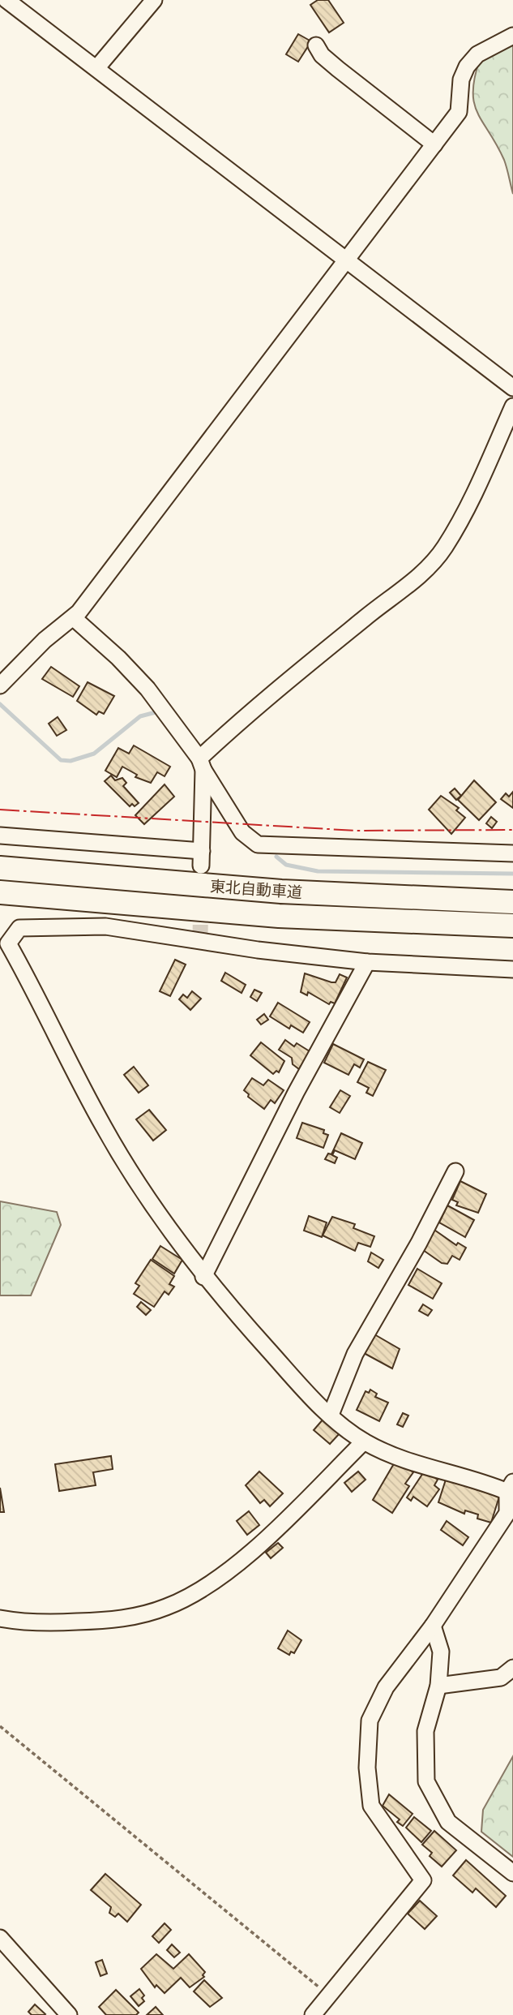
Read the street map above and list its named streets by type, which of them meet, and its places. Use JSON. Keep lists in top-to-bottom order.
{
  "streets": {
    "highway": ["東北自動車道"]
  }
}
